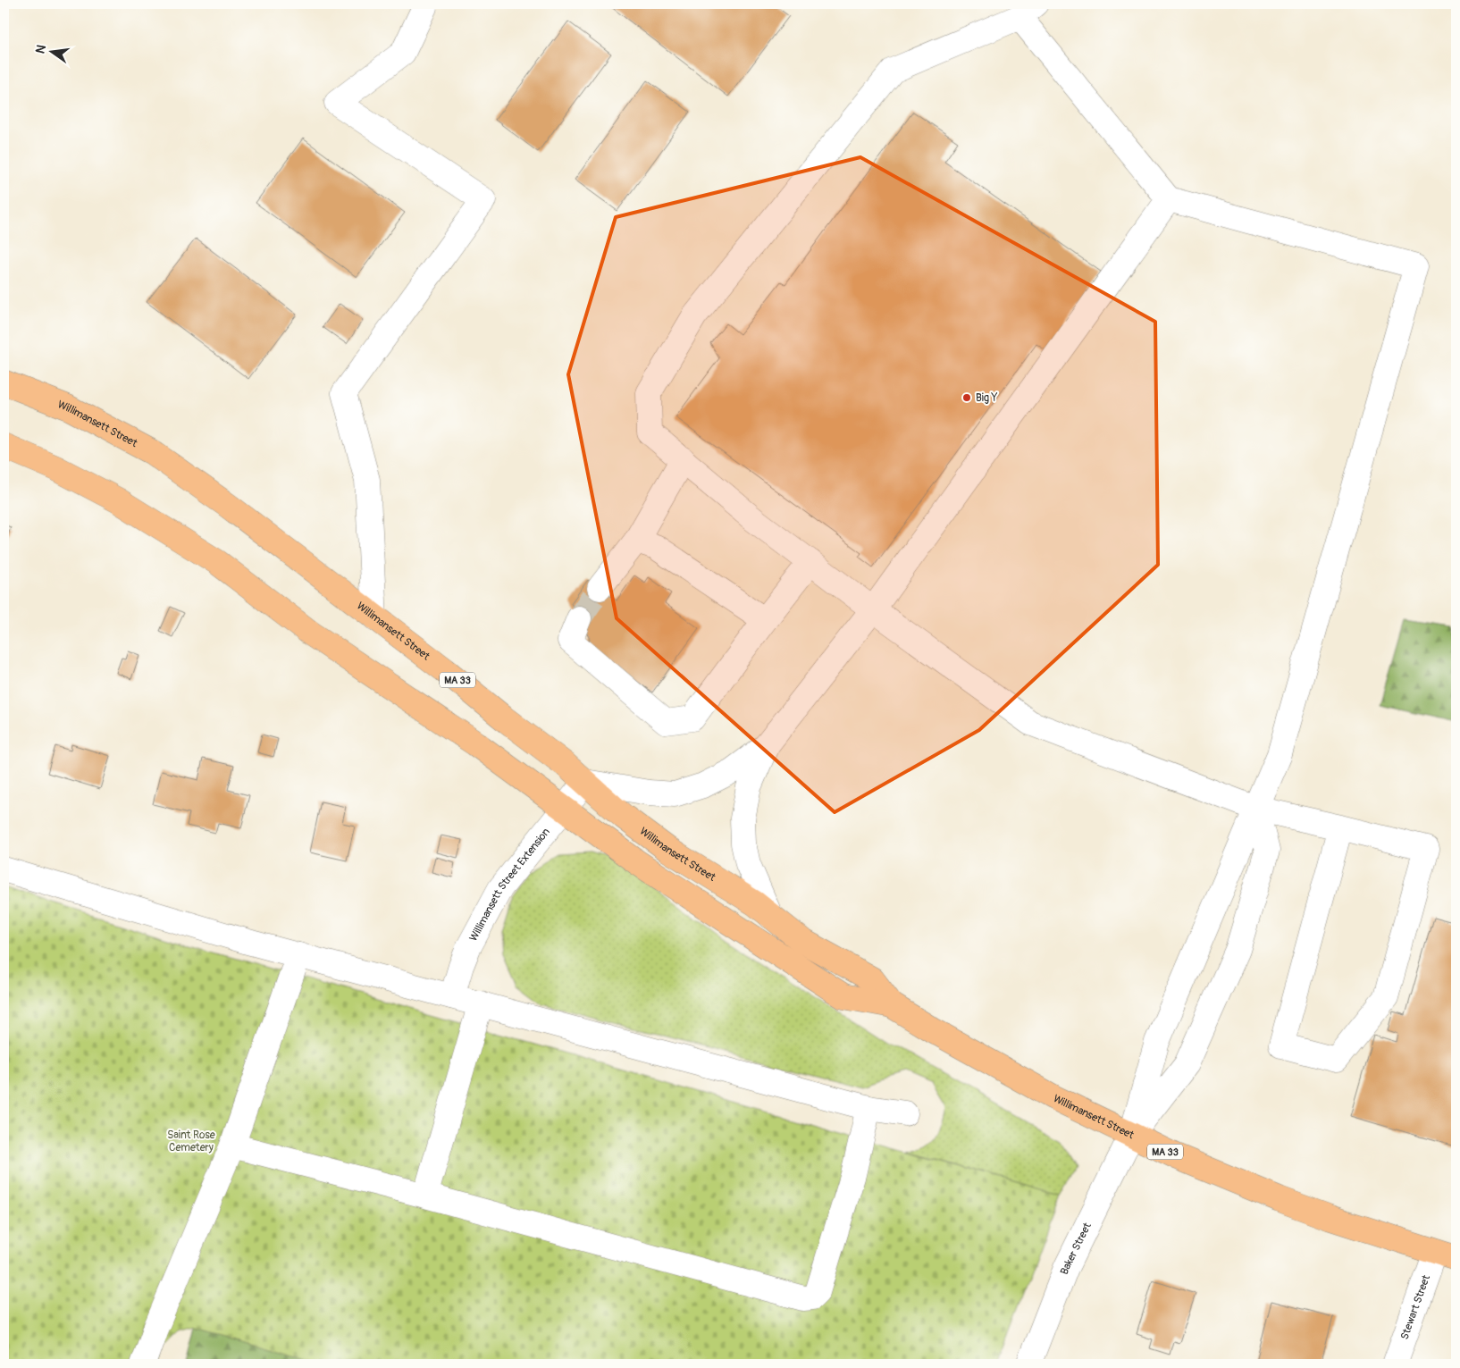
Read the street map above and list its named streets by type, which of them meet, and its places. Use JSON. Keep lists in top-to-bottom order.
{
  "streets": {
    "main road": ["Willimansett Street", "MA 33"],
    "street": ["Willimansett Street Extension", "Baker Street", "Stewart Street"]
  },
  "crossings": [
    ["Willimansett Street", "Willimansett Street Extension"],
    ["Willimansett Street", "Baker Street"],
    ["Willimansett Street", "Stewart Street"]
  ],
  "parks": ["Saint Rose Cemetery"],
  "places": ["Big Y"],
  "north": "left"
}
